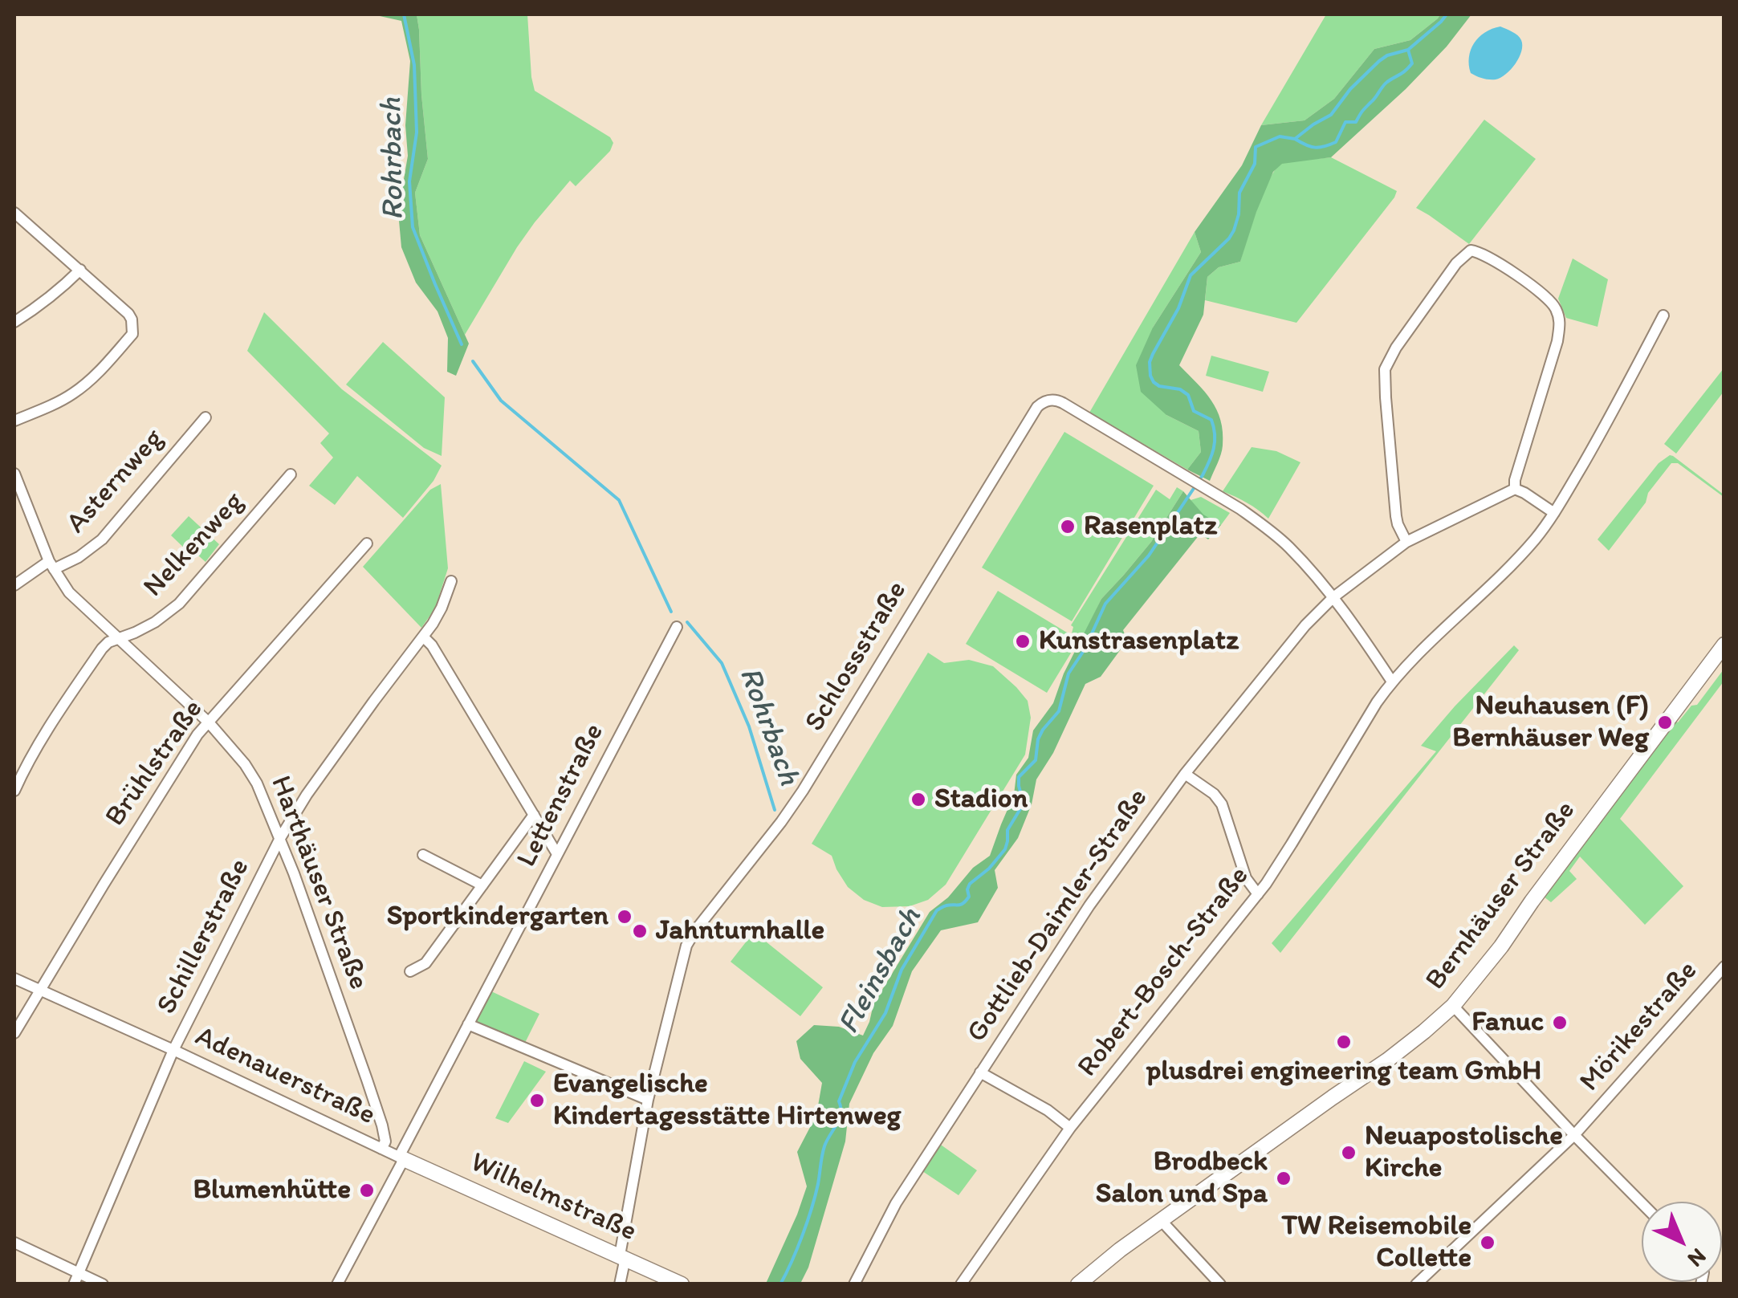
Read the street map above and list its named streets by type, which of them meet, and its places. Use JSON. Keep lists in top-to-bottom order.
{
  "streets": {
    "street": [
      "Asternweg",
      "Nelkenweg",
      "Schlossstraße",
      "Brühlstraße",
      "Lettenstraße",
      "Harthäuser Straße",
      "Bernhäuser Straße",
      "Gottlieb-Daimler-Straße",
      "Schillerstraße",
      "Robert-Bosch-Straße",
      "Mörikestraße",
      "Adenauerstraße",
      "Wilhelmstraße"
    ]
  },
  "crossings": [
    ["Asternweg", "Harthäuser Straße"],
    ["Nelkenweg", "Harthäuser Straße"],
    ["Schlossstraße", "Gottlieb-Daimler-Straße"],
    ["Schlossstraße", "Wilhelmstraße"],
    ["Brühlstraße", "Harthäuser Straße"],
    ["Brühlstraße", "Adenauerstraße"],
    ["Lettenstraße", "Adenauerstraße"],
    ["Lettenstraße", "Wilhelmstraße"],
    ["Harthäuser Straße", "Schillerstraße"],
    ["Harthäuser Straße", "Adenauerstraße"],
    ["Schillerstraße", "Adenauerstraße"],
    ["Adenauerstraße", "Wilhelmstraße"]
  ],
  "water": ["Rohrbach", "Fleinsbach"],
  "places": [
    "Rasenplatz",
    "Kunstrasenplatz",
    "Neuhausen (F) Bernhäuser Weg",
    "Stadion",
    "Sportkindergarten",
    "Jahnturnhalle",
    "Fanuc",
    "plusdrei engineering team GmbH",
    "Evangelische Kindertagesstätte Hirtenweg",
    "Neuapostolische Kirche",
    "Brodbeck Salon und Spa",
    "Blumenhütte",
    "TW Reisemobile Collette"
  ],
  "north": "bottom right"
}
